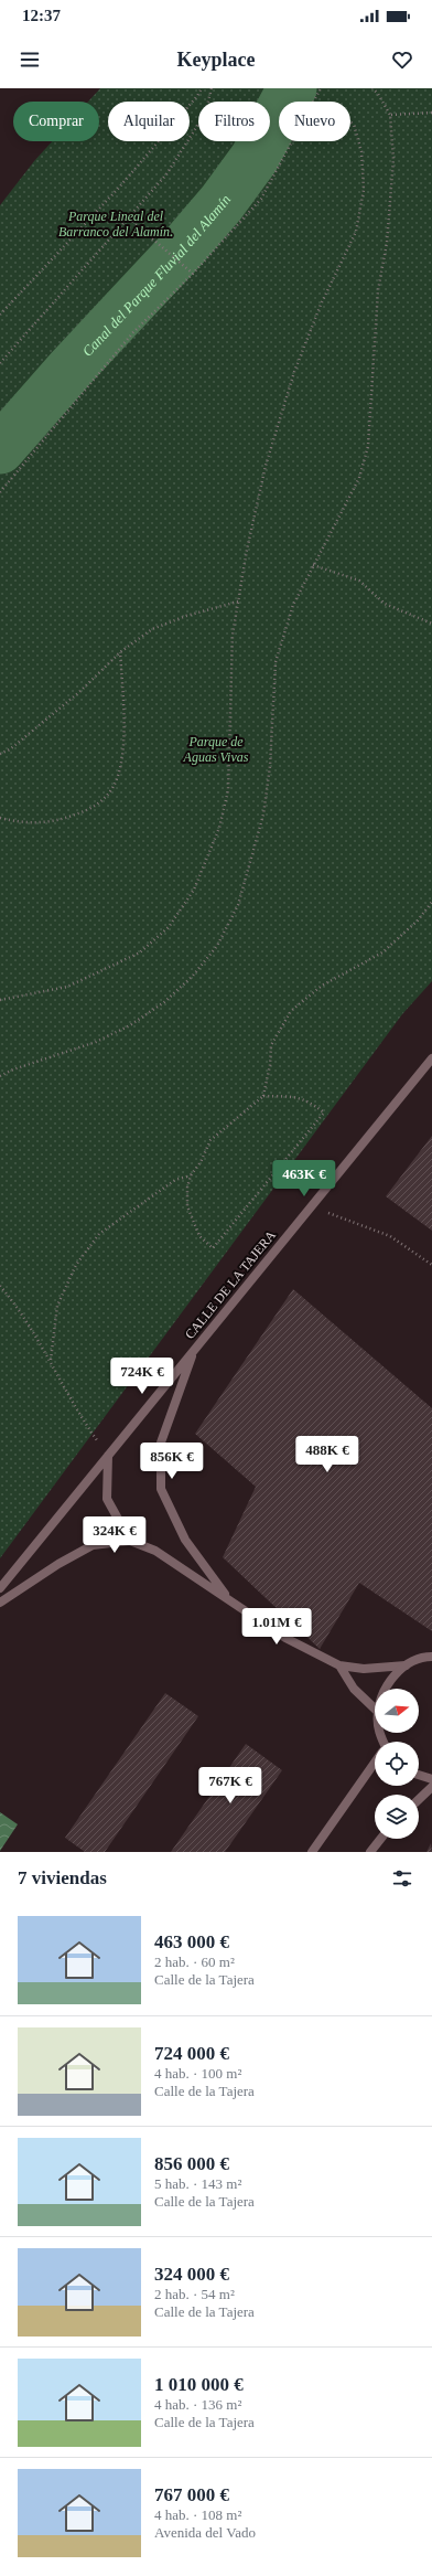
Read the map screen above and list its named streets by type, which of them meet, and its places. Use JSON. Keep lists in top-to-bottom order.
{
  "streets": {
    "street": ["CALLE DE LA TAJERA"]
  },
  "water": ["Canal del Parque Fluvial del Alamín"],
  "parks": ["Parque Lineal del Barranco del Alamín.", "Parque de Aguas Vivas"],
  "north": "right",
  "page": {
    "status": "12:37",
    "header": "Keyplace",
    "chip": [
      "Comprar",
      "Alquilar",
      "Filtros",
      "Nuevo"
    ],
    "price": [
      "463K €",
      "724K €",
      "488K €",
      "856K €",
      "324K €",
      "1.01M €",
      "767K €"
    ],
    "heading": "7 viviendas",
    "list": [
      {
        "name": "463 000 €",
        "note": "2 hab. · 60 m² · Calle de la Tajera"
      },
      {
        "name": "724 000 €",
        "note": "4 hab. · 100 m² · Calle de la Tajera"
      },
      {
        "name": "856 000 €",
        "note": "5 hab. · 143 m² · Calle de la Tajera"
      },
      {
        "name": "324 000 €",
        "note": "2 hab. · 54 m² · Calle de la Tajera"
      },
      {
        "name": "1 010 000 €",
        "note": "4 hab. · 136 m² · Calle de la Tajera"
      },
      {
        "name": "767 000 €",
        "note": "4 hab. · 108 m² · Avenida del Vado"
      }
    ]
  }
}
